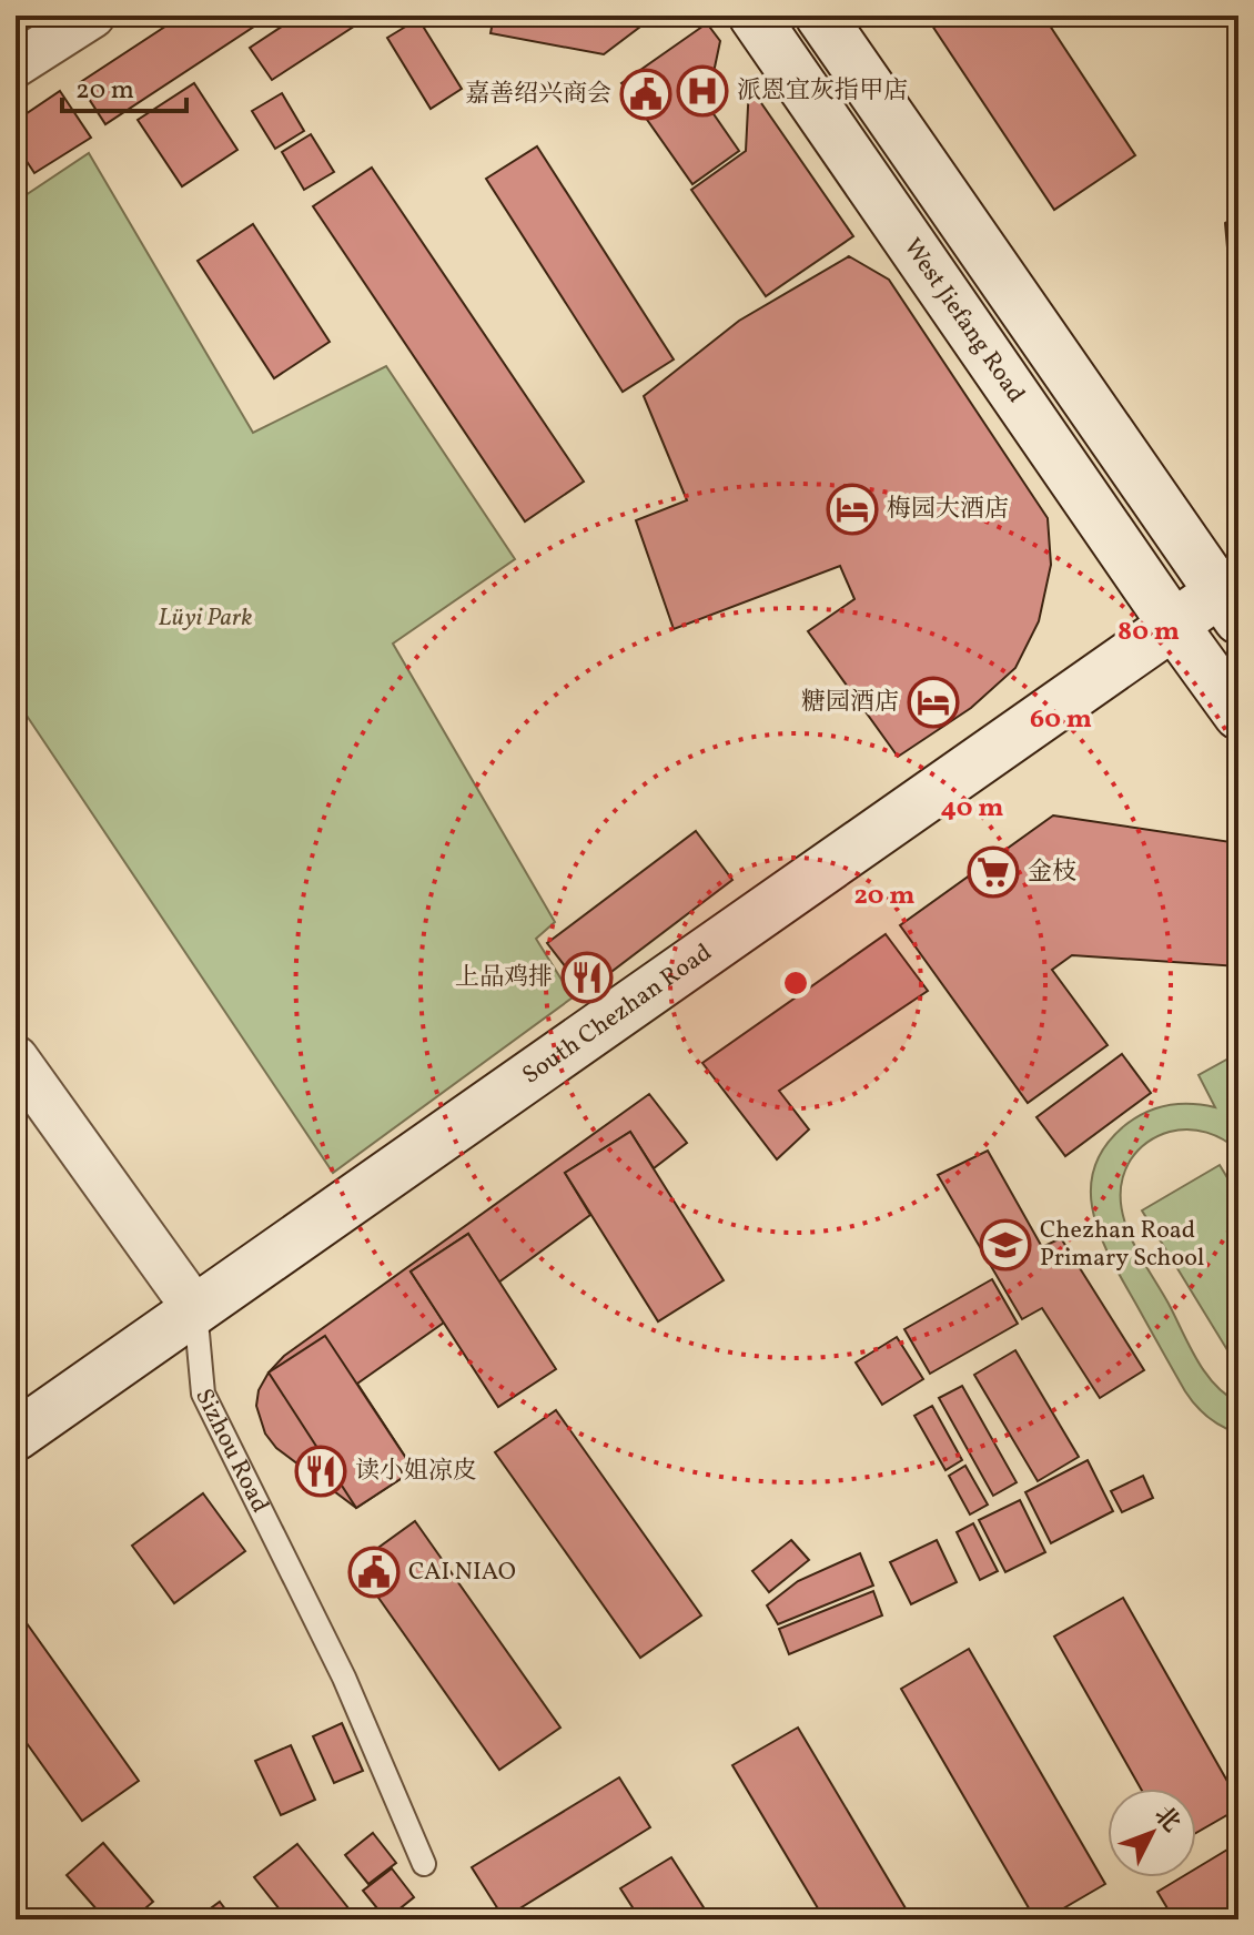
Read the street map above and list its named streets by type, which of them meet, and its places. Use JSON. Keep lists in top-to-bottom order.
{
  "streets": {
    "main road": ["West Jiefang Road", "South Chezhan Road"],
    "lane": ["Sizhou Road"]
  },
  "crossings": [
    ["West Jiefang Road", "South Chezhan Road"],
    ["South Chezhan Road", "Sizhou Road"]
  ],
  "parks": ["Lüyi Park"],
  "places": {
    "hospital": ["派恩宜灰指甲店"],
    "public building": ["嘉善绍兴商会", "CAI NIAO"],
    "hotel": ["梅园大酒店", "糖园酒店"],
    "supermarket": ["金枝"],
    "restaurant": ["上品鸡排", "读小姐凉皮"],
    "school or university": ["Chezhan Road Primary School"]
  },
  "scale_bar": "20 m",
  "north": "top right",
  "rings": [
    "80 m",
    "60 m",
    "40 m",
    "20 m"
  ]
}
